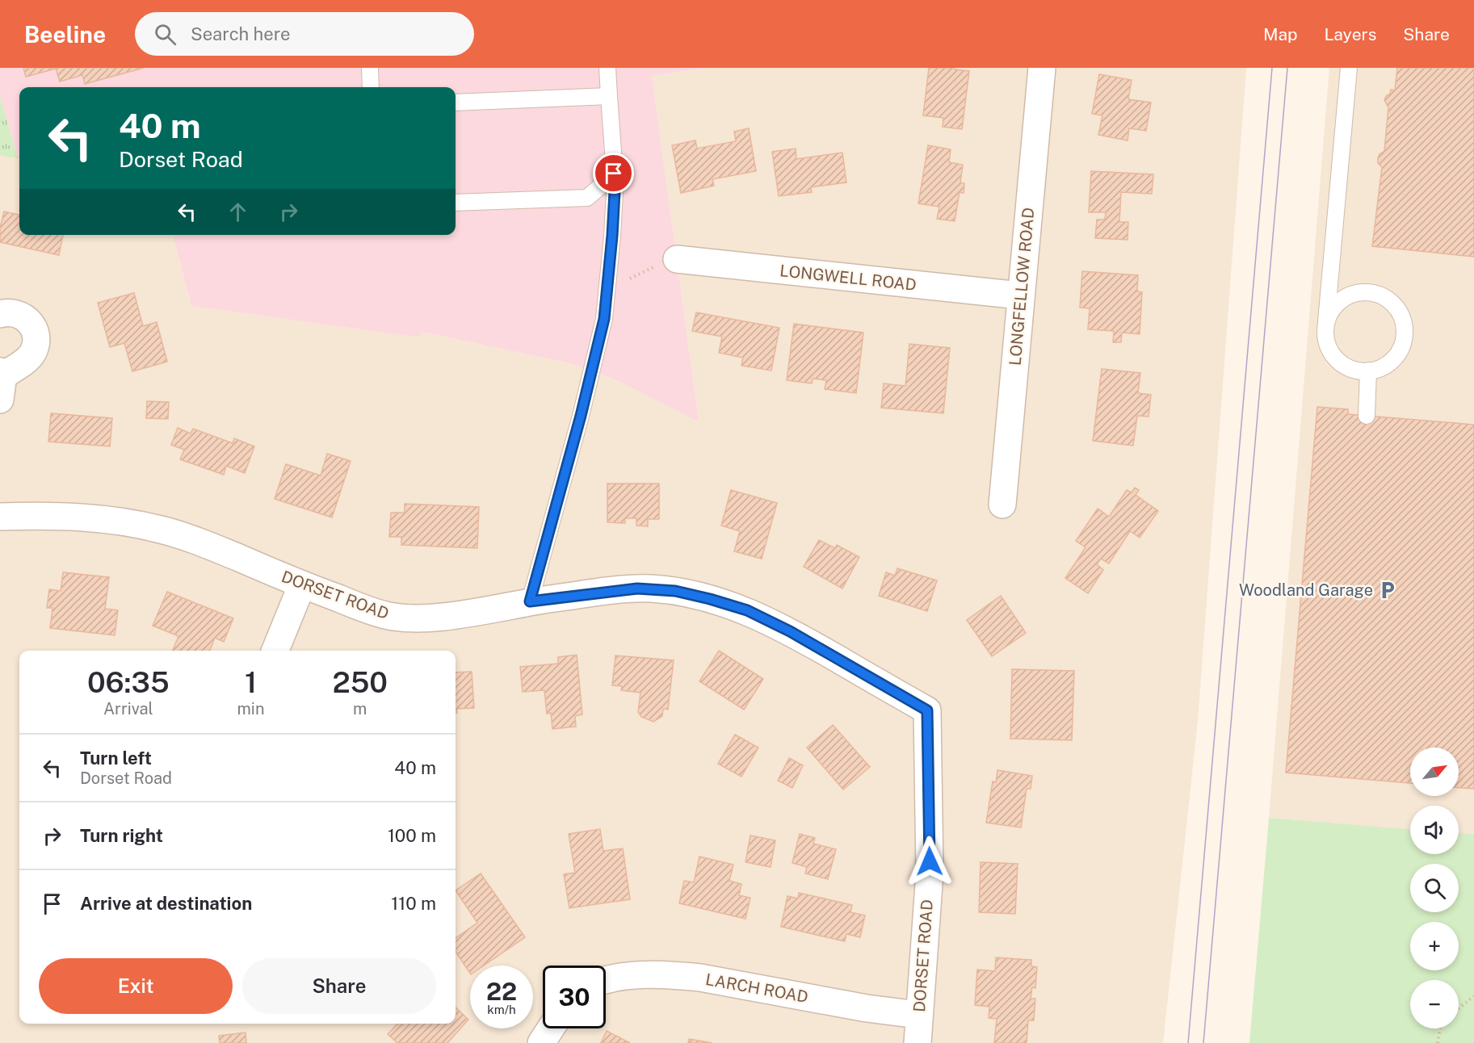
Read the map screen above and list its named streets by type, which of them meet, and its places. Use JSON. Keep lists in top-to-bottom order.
{
  "streets": {
    "street": [
      "LONGWELL ROAD",
      "LONGFELLOW ROAD",
      "DORSET ROAD",
      "LARCH ROAD"
    ]
  },
  "crossings": [
    ["LONGWELL ROAD", "LONGFELLOW ROAD"],
    ["DORSET ROAD", "LARCH ROAD"]
  ],
  "places": {
    "parking": ["Woodland Garage"]
  },
  "north": "top right",
  "page": {
    "header": "Beeline",
    "search": "Search here",
    "nav": ["Map", "Layers", "Share"],
    "turn": ["40 m", "Dorset Road"],
    "eta": [
      "06:35",
      "Arrival",
      "1",
      "min",
      "250",
      "m"
    ],
    "list": [
      {
        "name": "Turn left",
        "note": "Dorset Road",
        "value": "40 m"
      },
      {
        "name": "Turn right",
        "value": "100 m"
      },
      {
        "name": "Arrive at destination",
        "value": "110 m"
      }
    ],
    "map_buttons": ["+", "−"],
    "buttons": ["Exit", "Share"],
    "speed": "22 km/h",
    "limit": "30"
  }
}
